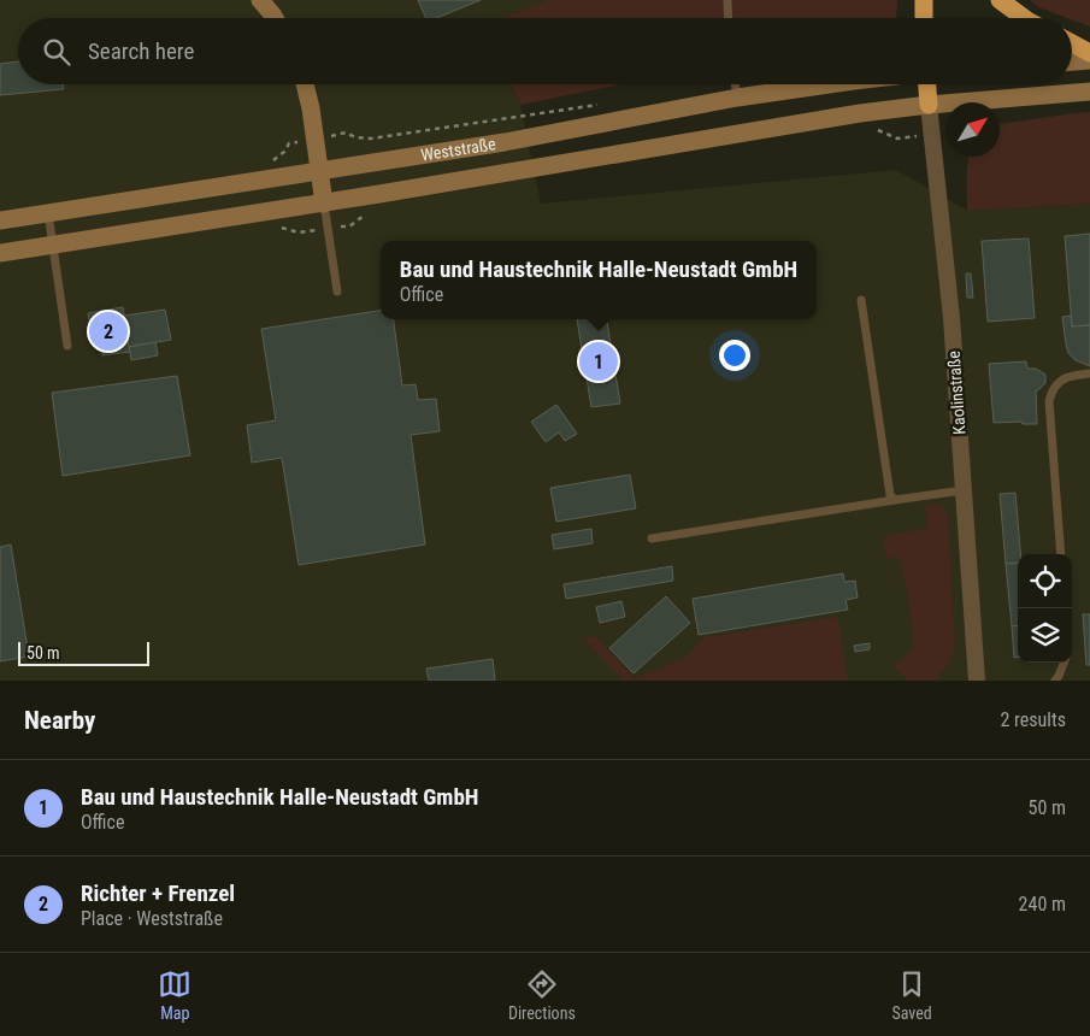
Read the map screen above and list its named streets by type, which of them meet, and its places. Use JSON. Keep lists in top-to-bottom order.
{
  "streets": {
    "main road": ["Weststraße"],
    "street": ["Kaolinstraße"]
  },
  "crossings": [
    ["Weststraße", "Kaolinstraße"]
  ],
  "scale_bar": "50 m",
  "north": "top right",
  "page": {
    "search": "Search here",
    "popup": ["Bau und Haustechnik Halle-Neustadt GmbH", "Office"],
    "pins": ["2", "1"],
    "scale": "50 m",
    "heading": ["Nearby", "2 results"],
    "list": [
      {
        "mark": "1",
        "name": "Bau und Haustechnik Halle-Neustadt GmbH",
        "note": "Office",
        "value": "50 m"
      },
      {
        "mark": "2",
        "name": "Richter + Frenzel",
        "note": "Place · Weststraße",
        "value": "240 m"
      }
    ],
    "nav": ["Map", "Directions", "Saved"]
  }
}
